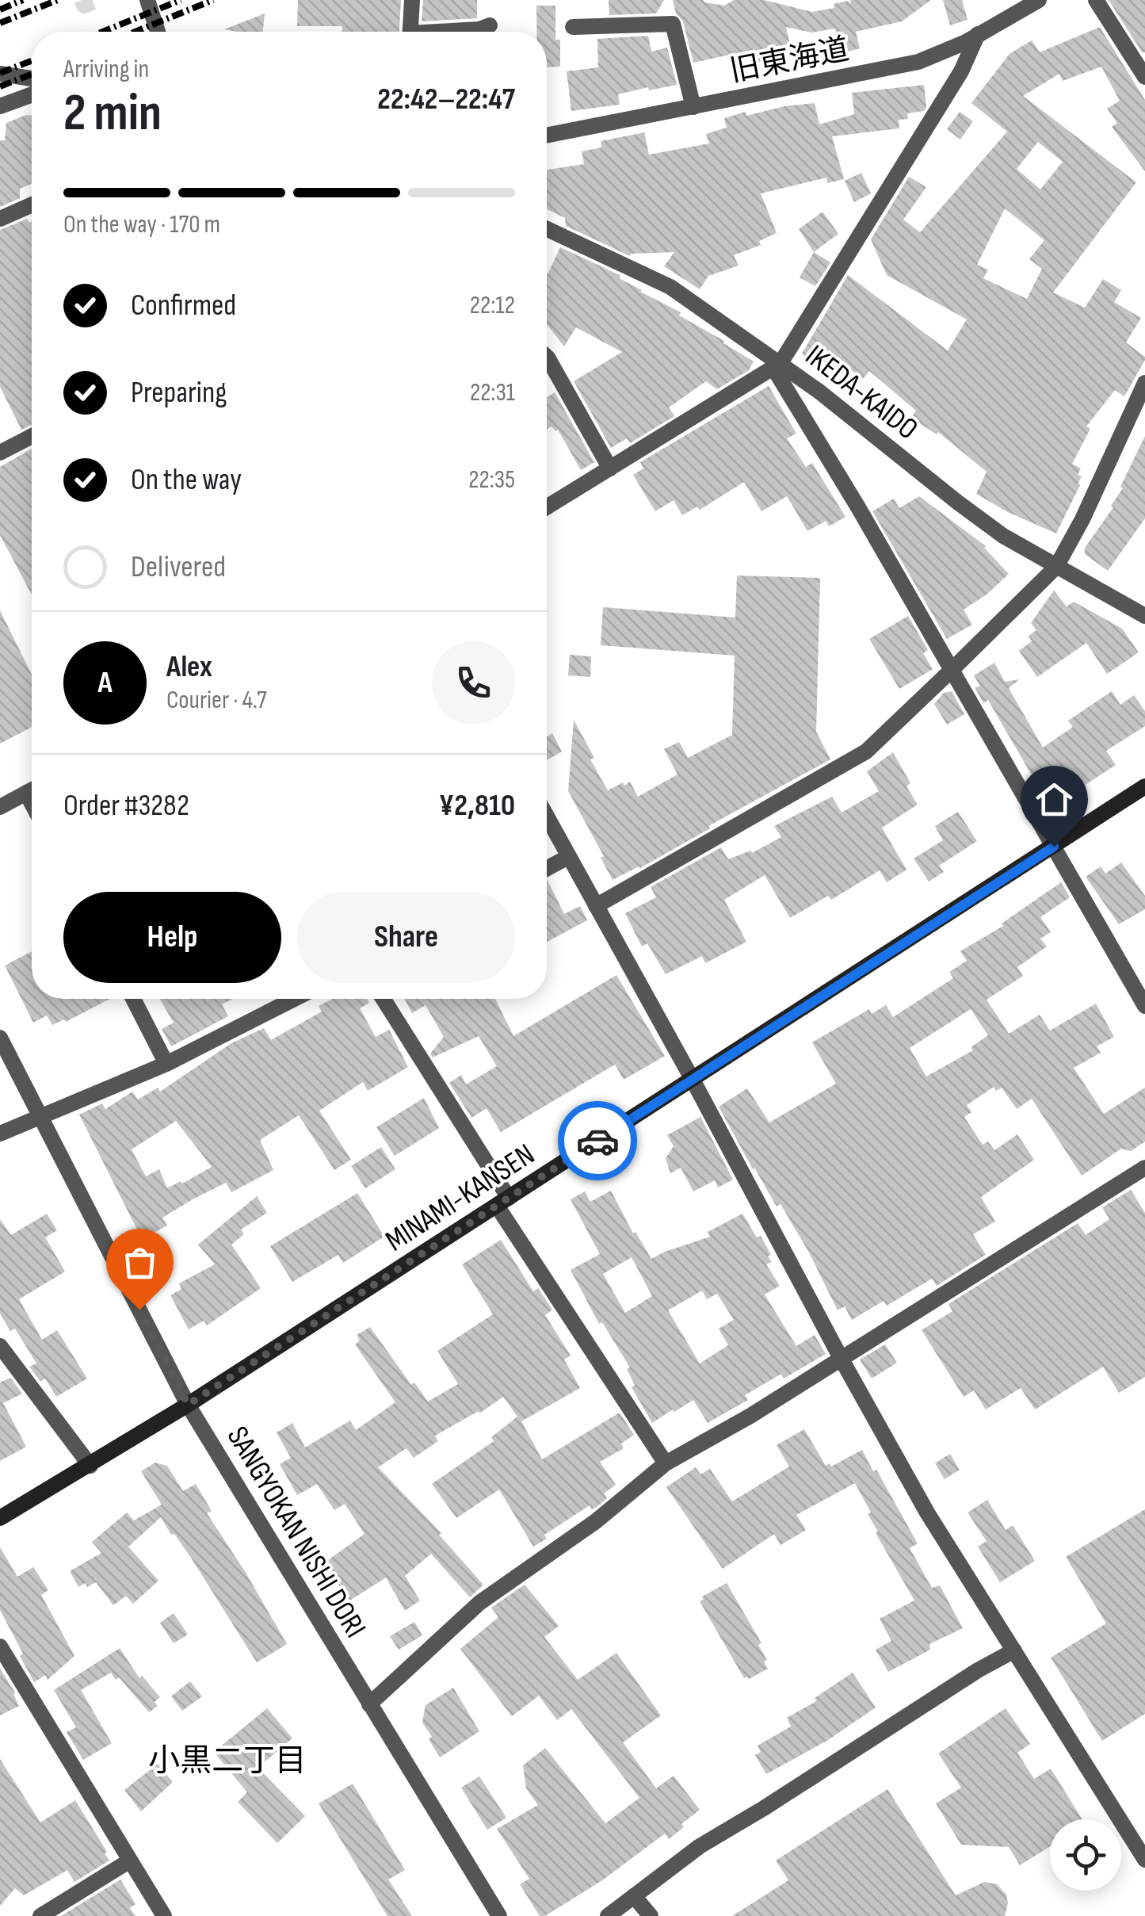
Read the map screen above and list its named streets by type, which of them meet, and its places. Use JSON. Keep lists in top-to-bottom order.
{
  "streets": {
    "main road": ["MINAMI-KANSEN"],
    "street": ["旧東海道", "IKEDA-KAIDO", "SANGYOKAN NISHI DORI"]
  },
  "crossings": [
    ["MINAMI-KANSEN", "SANGYOKAN NISHI DORI"]
  ],
  "districts": ["小黒二丁目"],
  "page": {
    "heading": ["2 min", "Arriving in", "22:42–22:47"],
    "panel": [
      "Alex",
      "Courier · 4.7",
      "Order #3282",
      "¥2,810"
    ],
    "bar": "On the way · 170 m",
    "list": [
      ["Confirmed", "22:12"],
      ["Preparing", "22:31"],
      ["On the way", "22:35"],
      "Delivered"
    ],
    "round": "A",
    "buttons": ["Help", "Share"]
  }
}
